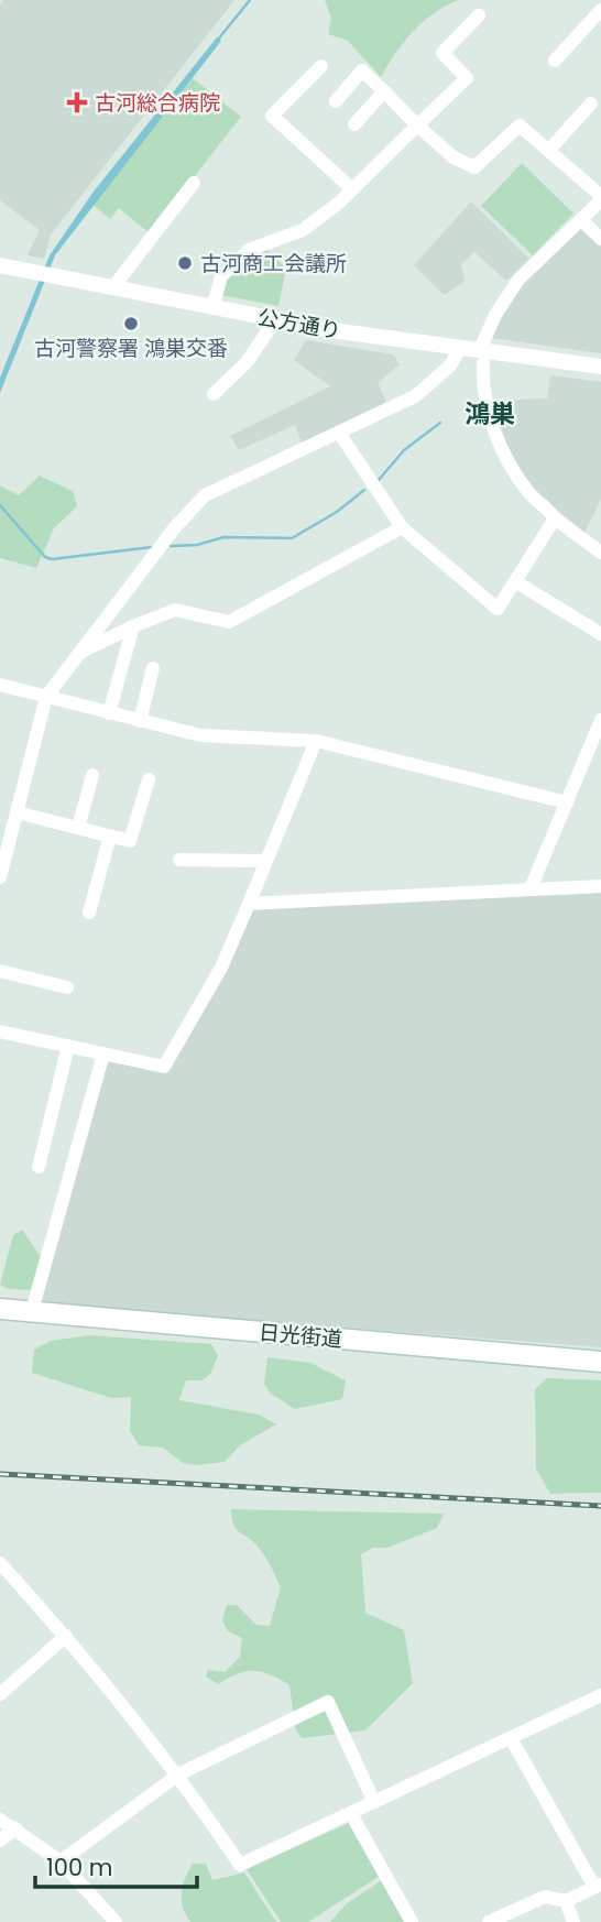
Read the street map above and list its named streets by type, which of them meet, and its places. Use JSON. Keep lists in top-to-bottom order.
{
  "streets": {
    "main road": ["日光街道"],
    "street": ["公方通り"]
  },
  "districts": ["鴻巣"],
  "places": {
    "health": ["古河総合病院"],
    "other": ["古河商工会議所", "古河警察署 鴻巣交番"]
  },
  "scale_bar": "100 m"
}
